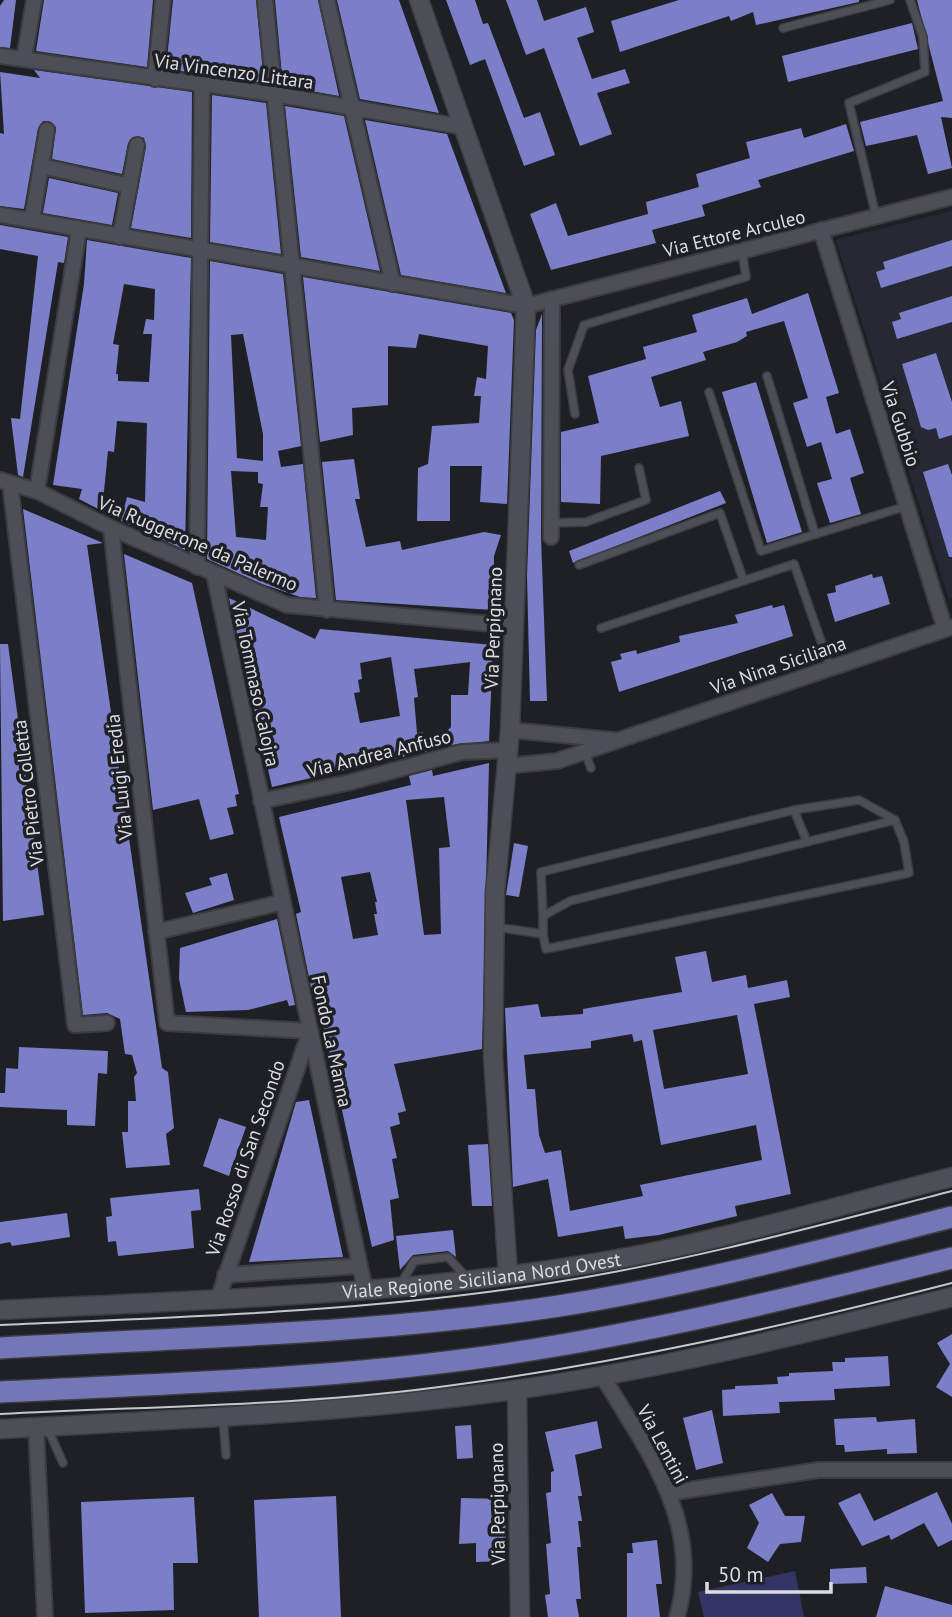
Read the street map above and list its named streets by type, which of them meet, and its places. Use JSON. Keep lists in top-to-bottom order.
{
  "streets": {
    "main road": ["Viale Regione Siciliana Nord Ovest"],
    "street": [
      "Via Vincenzo Littara",
      "Via Ettore Arculeo",
      "Via Gubbio",
      "Via Ruggerone da Palermo",
      "Via Perpignano",
      "Via Nina Siciliana",
      "Via Tommaso Calojra",
      "Via Andrea Anfuso",
      "Via Luigi Eredia",
      "Via Pietro Colletta",
      "Fondo La Manna",
      "Via Rosso di San Secondo",
      "Via Lentini"
    ]
  },
  "crossings": [
    ["Via Vincenzo Littara", "Via Perpignano"],
    ["Via Ettore Arculeo", "Via Gubbio"],
    ["Via Ettore Arculeo", "Via Perpignano"],
    ["Via Gubbio", "Via Nina Siciliana"],
    ["Via Ruggerone da Palermo", "Via Perpignano"],
    ["Via Ruggerone da Palermo", "Via Tommaso Calojra"],
    ["Via Ruggerone da Palermo", "Via Luigi Eredia"],
    ["Via Ruggerone da Palermo", "Via Pietro Colletta"],
    ["Via Perpignano", "Via Nina Siciliana"],
    ["Via Perpignano", "Via Andrea Anfuso"],
    ["Via Perpignano", "Viale Regione Siciliana Nord Ovest"],
    ["Via Nina Siciliana", "Via Andrea Anfuso"],
    ["Via Tommaso Calojra", "Via Andrea Anfuso"],
    ["Via Tommaso Calojra", "Fondo La Manna"],
    ["Via Andrea Anfuso", "Fondo La Manna"],
    ["Via Luigi Eredia", "Fondo La Manna"],
    ["Via Luigi Eredia", "Via Rosso di San Secondo"],
    ["Fondo La Manna", "Via Rosso di San Secondo"],
    ["Fondo La Manna", "Viale Regione Siciliana Nord Ovest"],
    ["Via Rosso di San Secondo", "Viale Regione Siciliana Nord Ovest"]
  ],
  "scale_bar": "50 m"
}
